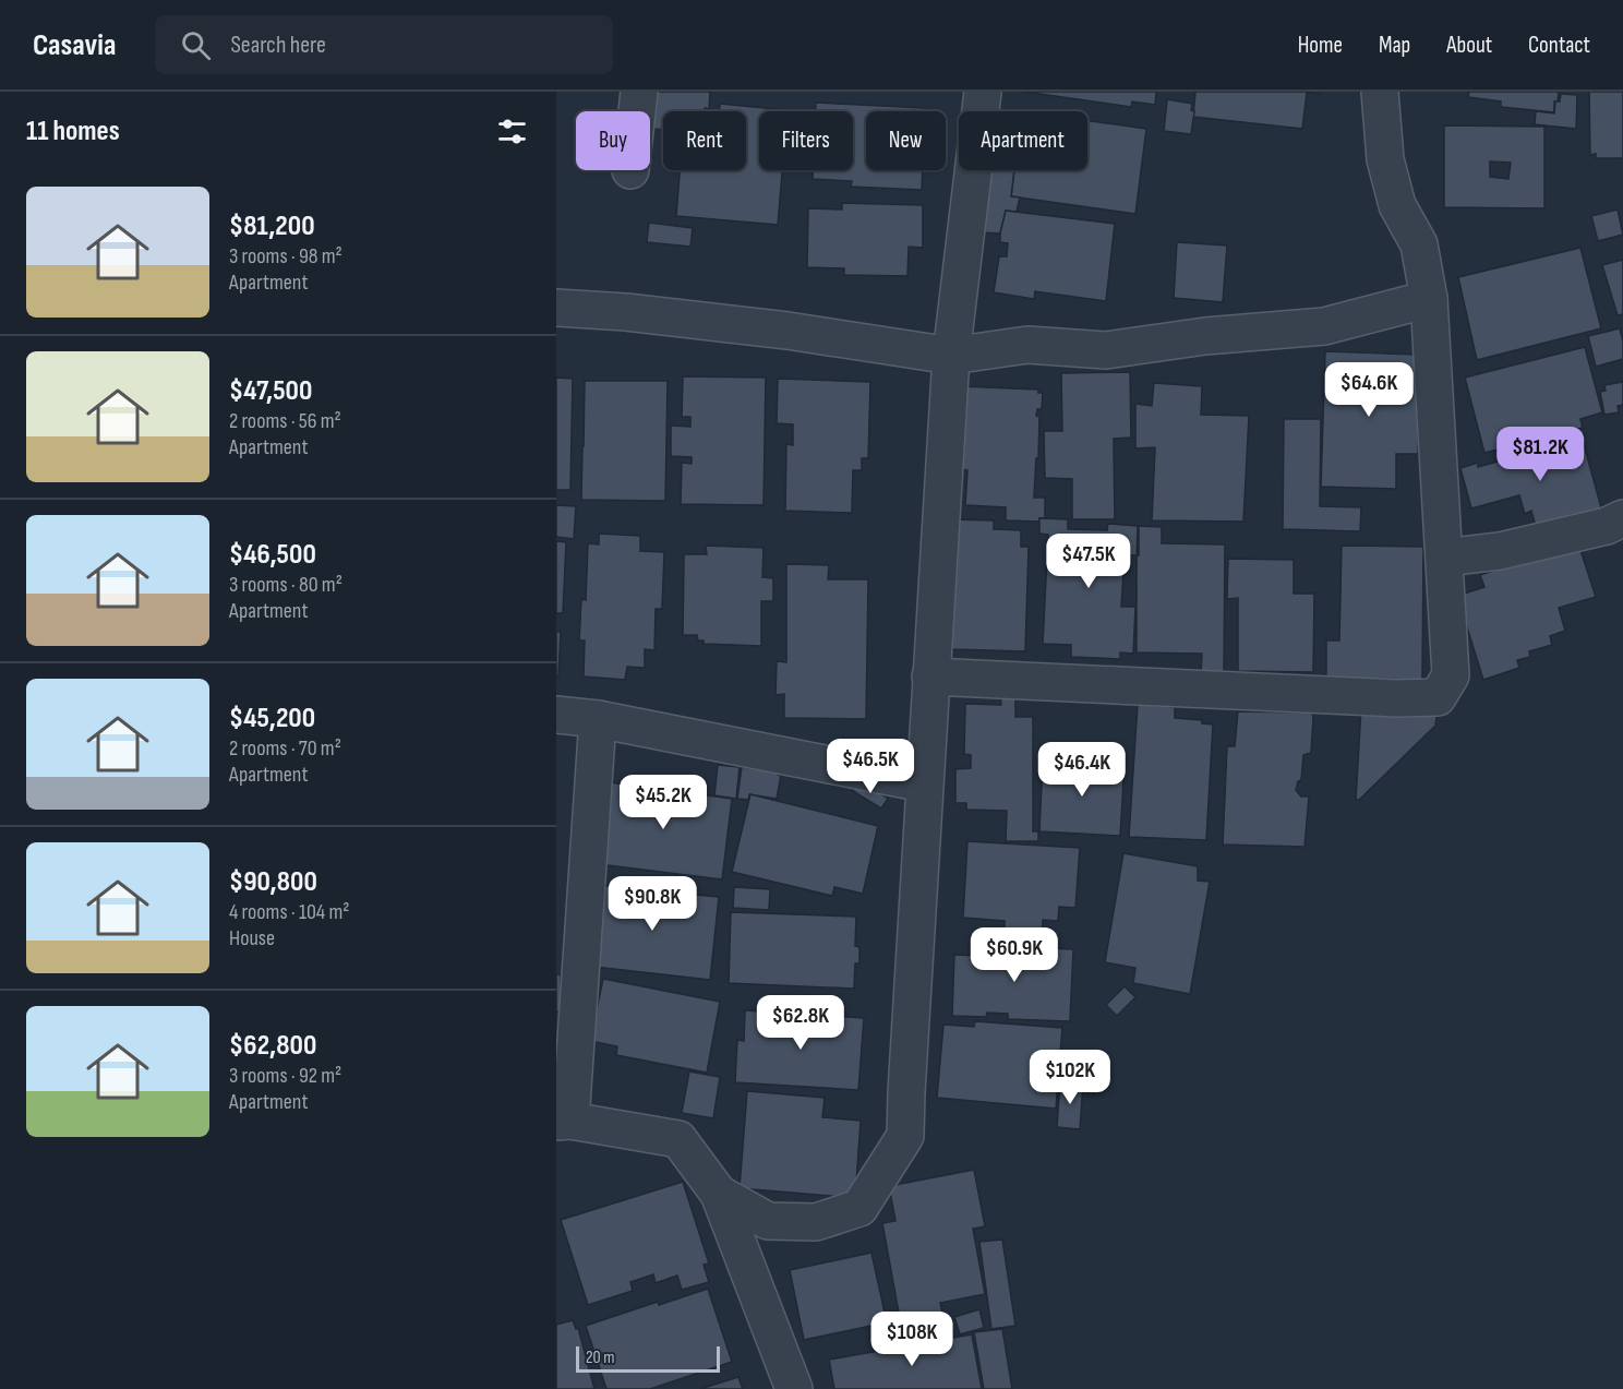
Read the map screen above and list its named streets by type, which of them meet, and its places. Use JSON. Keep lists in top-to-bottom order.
{
  "scale_bar": "20 m",
  "page": {
    "header": "Casavia",
    "search": "Search here",
    "nav": [
      "Home",
      "Map",
      "About",
      "Contact"
    ],
    "heading": "11 homes",
    "chip": [
      "Buy",
      "Rent",
      "Filters",
      "New",
      "Apartment"
    ],
    "list": [
      {
        "name": "$81,200",
        "note": "3 rooms · 98 m² · Apartment"
      },
      {
        "name": "$47,500",
        "note": "2 rooms · 56 m² · Apartment"
      },
      {
        "name": "$46,500",
        "note": "3 rooms · 80 m² · Apartment"
      },
      {
        "name": "$45,200",
        "note": "2 rooms · 70 m² · Apartment"
      },
      {
        "name": "$90,800",
        "note": "4 rooms · 104 m² · House"
      },
      {
        "name": "$62,800",
        "note": "3 rooms · 92 m² · Apartment"
      }
    ],
    "price": [
      "$64.6K",
      "$81.2K",
      "$47.5K",
      "$46.5K",
      "$46.4K",
      "$45.2K",
      "$90.8K",
      "$60.9K",
      "$62.8K",
      "$102K",
      "$108K"
    ],
    "scale": "20 m"
  }
}
